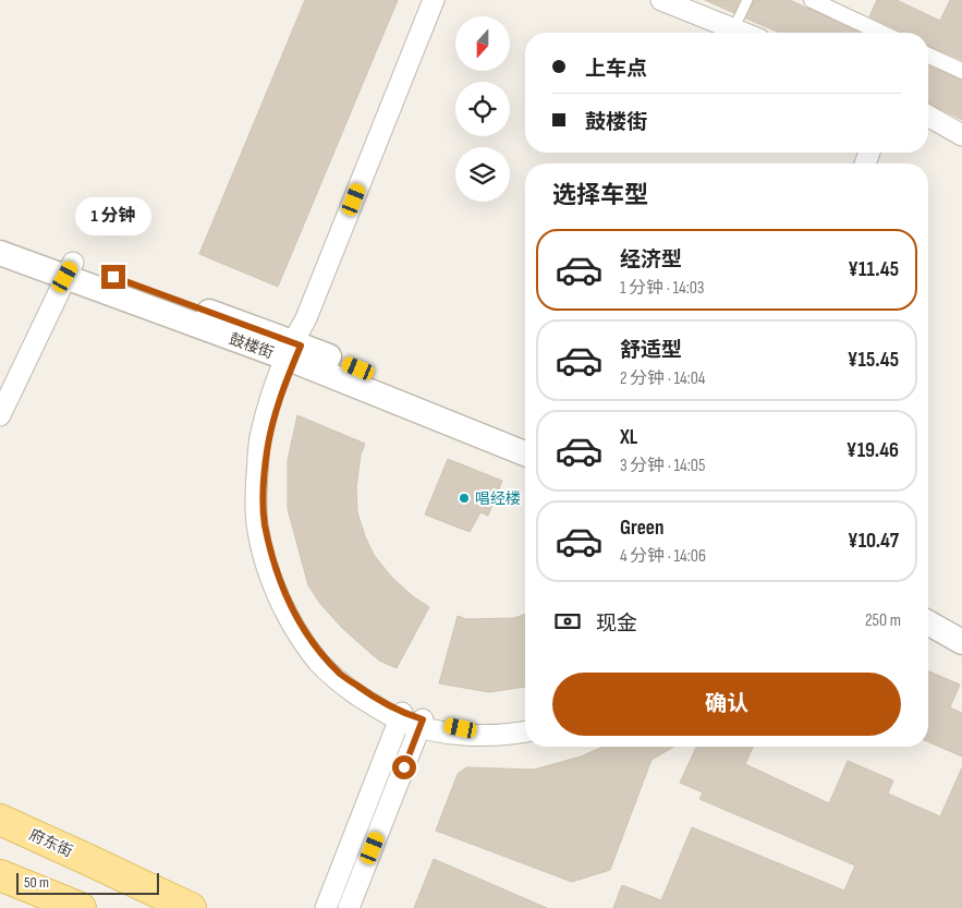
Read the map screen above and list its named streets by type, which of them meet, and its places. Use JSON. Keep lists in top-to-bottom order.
{
  "streets": {
    "main road": ["府东街"],
    "street": ["鼓楼街"]
  },
  "places": ["唱经楼"],
  "scale_bar": "50 m",
  "north": "bottom",
  "page": {
    "banner": ["上车点", "鼓楼街"],
    "heading": "选择车型",
    "bubble": "1 分钟",
    "list": [
      {
        "name": "经济型",
        "note": "1 分钟 · 14:03",
        "value": "¥11.45"
      },
      {
        "name": "舒适型",
        "note": "2 分钟 · 14:04",
        "value": "¥15.45"
      },
      {
        "name": "XL",
        "note": "3 分钟 · 14:05",
        "value": "¥19.46"
      },
      {
        "name": "Green",
        "note": "4 分钟 · 14:06",
        "value": "¥10.47"
      }
    ],
    "pay": ["现金", "250 m"],
    "buttons": "确认",
    "scale": "50 m"
  }
}
